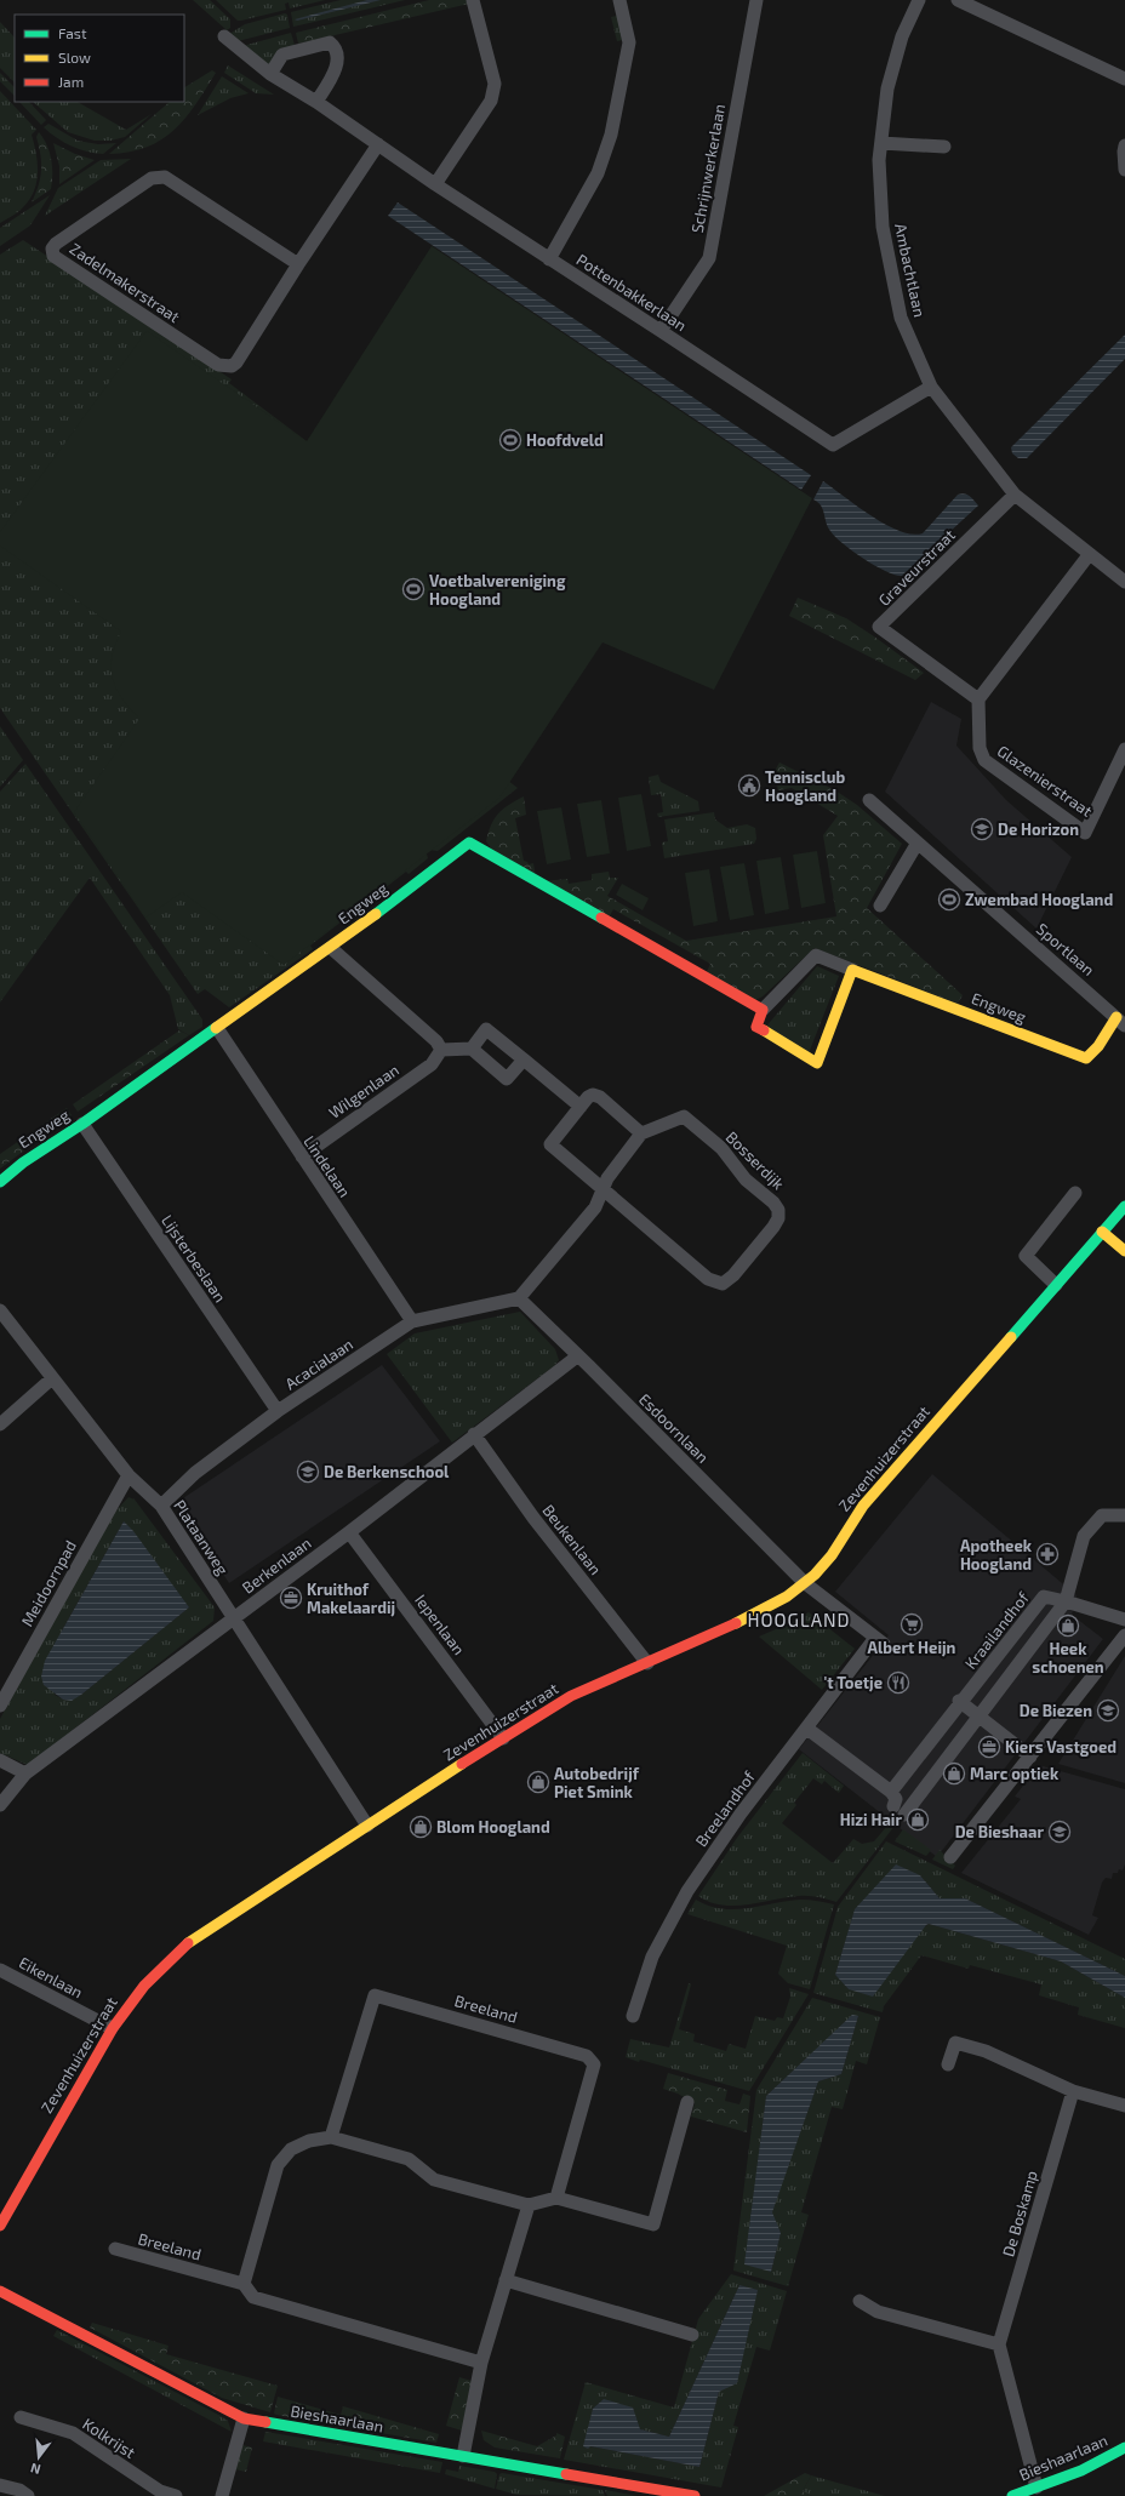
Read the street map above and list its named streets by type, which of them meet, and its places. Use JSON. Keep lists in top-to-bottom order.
{
  "streets": {
    "street": [
      "Schrijnwerkerlaan",
      "Ambachtlaan",
      "Zadelmakerstraat",
      "Pottenbakkerlaan",
      "Graveurstraat",
      "Glazenierstraat",
      "Engweg",
      "Sportlaan",
      "Wilgenlaan",
      "Bosserdijk",
      "Lindelaan",
      "Lijsterbeslaan",
      "Acacialaan",
      "Esdoornlaan",
      "Zevenhuizerstraat",
      "Plataanweg",
      "Beukenlaan",
      "Berkenlaan",
      "Meidoornpad",
      "Iepenlaan",
      "Kraailandhof",
      "Breelandhof",
      "Eikenlaan",
      "Breeland",
      "De Boskamp",
      "Bieshaarlaan",
      "Kolkrijst"
    ]
  },
  "crossings": [
    ["Schrijnwerkerlaan", "Pottenbakkerlaan"],
    ["Ambachtlaan", "Pottenbakkerlaan"],
    ["Ambachtlaan", "Graveurstraat"],
    ["Zadelmakerstraat", "Pottenbakkerlaan"],
    ["Graveurstraat", "Glazenierstraat"],
    ["Engweg", "Sportlaan"],
    ["Engweg", "Lindelaan"],
    ["Engweg", "Lijsterbeslaan"],
    ["Wilgenlaan", "Lindelaan"],
    ["Lindelaan", "Acacialaan"],
    ["Lijsterbeslaan", "Acacialaan"],
    ["Acacialaan", "Esdoornlaan"],
    ["Acacialaan", "Plataanweg"],
    ["Esdoornlaan", "Zevenhuizerstraat"],
    ["Esdoornlaan", "Berkenlaan"],
    ["Esdoornlaan", "Breelandhof"],
    ["Zevenhuizerstraat", "Plataanweg"],
    ["Zevenhuizerstraat", "Beukenlaan"],
    ["Zevenhuizerstraat", "Iepenlaan"],
    ["Zevenhuizerstraat", "Breelandhof"],
    ["Zevenhuizerstraat", "Eikenlaan"],
    ["Plataanweg", "Berkenlaan"],
    ["Plataanweg", "Meidoornpad"],
    ["Beukenlaan", "Berkenlaan"],
    ["Berkenlaan", "Iepenlaan"]
  ],
  "districts": ["HOOGLAND"],
  "places": {
    "sports": ["Hoofdveld", "Voetbalvereniging Hoogland", "Zwembad Hoogland"],
    "public building": ["Tennisclub Hoogland"],
    "school or university": [
      "De Horizon",
      "De Berkenschool",
      "De Biezen",
      "De Bieshaar"
    ],
    "pharmacy": ["Apotheek Hoogland"],
    "office": ["Kruithof Makelaardij", "Kiers Vastgoed"],
    "supermarket": ["Albert Heijn"],
    "shop": [
      "Heek schoenen",
      "Marc optiek",
      "Autobedrijf Piet Smink",
      "Hizi Hair",
      "Blom Hoogland"
    ],
    "restaurant": ["'t Toetje"]
  },
  "legend": ["Fast", "Slow", "Jam"],
  "north": "bottom"
}
